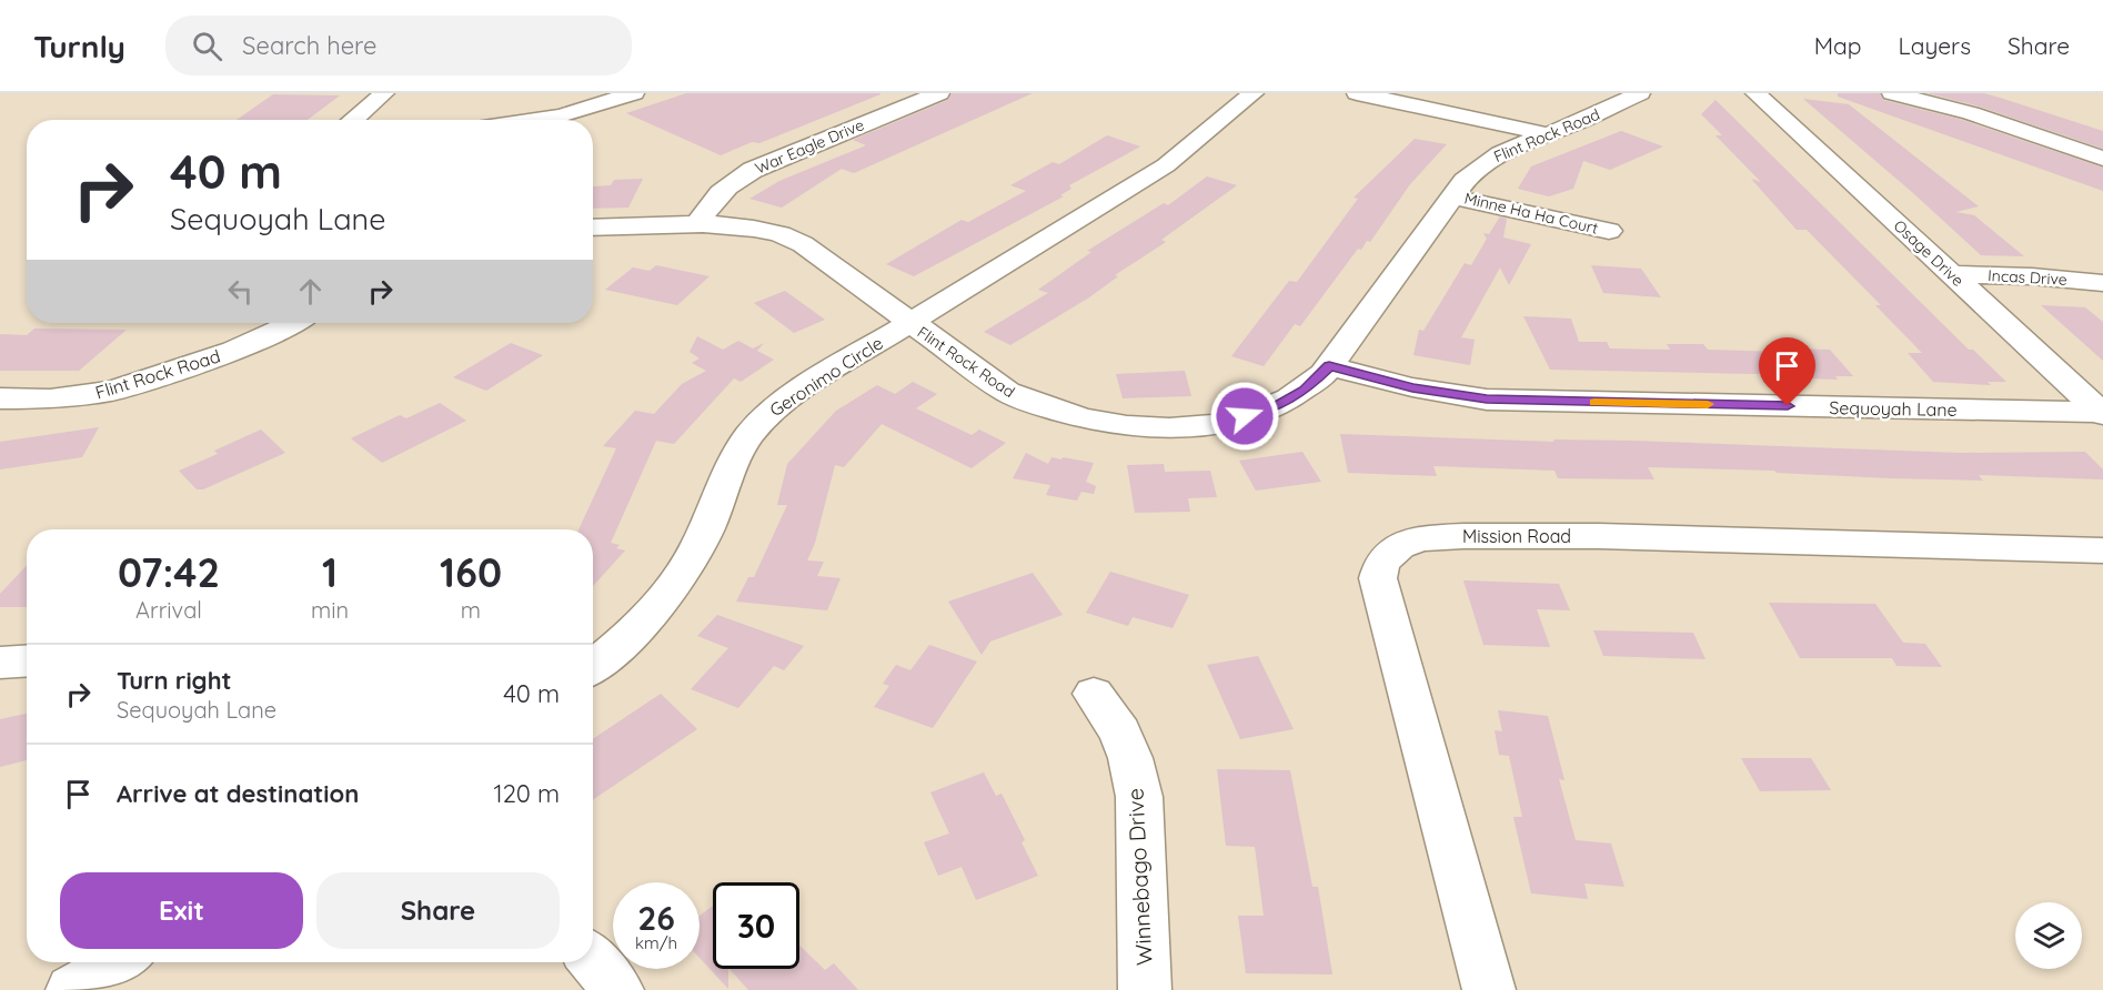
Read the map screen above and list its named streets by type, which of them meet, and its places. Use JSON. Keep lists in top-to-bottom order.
{
  "streets": {
    "street": [
      "Flint Rock Road",
      "War Eagle Drive",
      "Minne Ha Ha Court",
      "Osage Drive",
      "Incas Drive",
      "Geronimo Circle",
      "Sequoyah Lane",
      "Mission Road",
      "Winnebago Drive"
    ]
  },
  "crossings": [
    ["Flint Rock Road", "War Eagle Drive"],
    ["Flint Rock Road", "Minne Ha Ha Court"],
    ["Flint Rock Road", "Geronimo Circle"],
    ["Flint Rock Road", "Sequoyah Lane"],
    ["Osage Drive", "Incas Drive"],
    ["Osage Drive", "Sequoyah Lane"]
  ],
  "page": {
    "header": "Turnly",
    "search": "Search here",
    "nav": ["Map", "Layers", "Share"],
    "turn": ["40 m", "Sequoyah Lane"],
    "eta": [
      "07:42",
      "Arrival",
      "1",
      "min",
      "160",
      "m"
    ],
    "list": [
      {
        "name": "Turn right",
        "note": "Sequoyah Lane",
        "value": "40 m"
      },
      {
        "name": "Arrive at destination",
        "value": "120 m"
      }
    ],
    "buttons": ["Exit", "Share"],
    "speed": "26 km/h",
    "limit": "30"
  }
}
